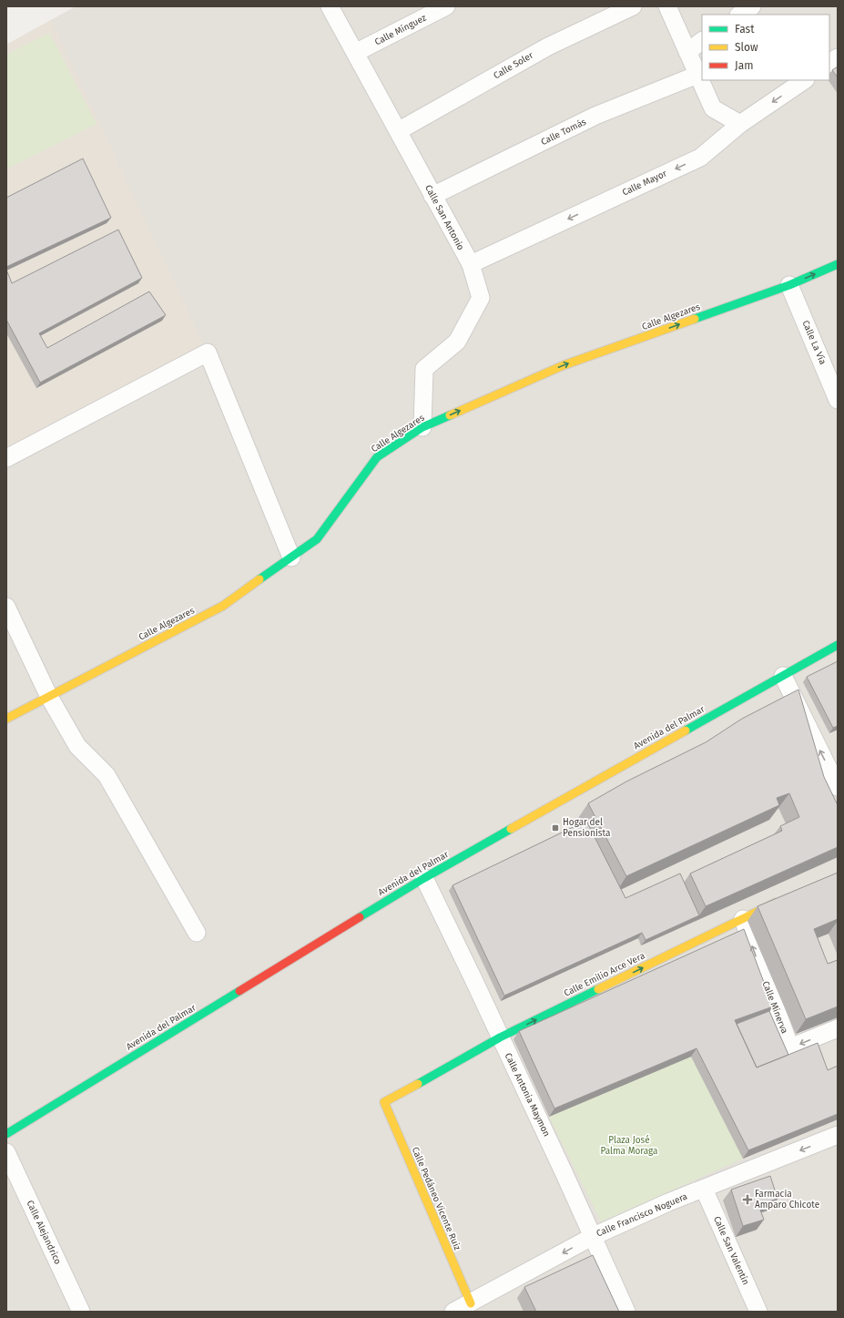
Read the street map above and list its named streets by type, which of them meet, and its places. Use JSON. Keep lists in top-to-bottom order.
{
  "streets": {
    "street": [
      "Calle Mínguez",
      "Calle Soler",
      "Calle Tomás",
      "Calle Mayor",
      "Calle San Antonio",
      "Calle Algezares",
      "Calle La Vía",
      "Avenida del Palmar",
      "Calle Emilio Arce Vera",
      "Calle Minerva",
      "Calle Antonia Maymon",
      "Calle Pedáneo Vicente Ruiz",
      "Calle Francisco Noguera",
      "Calle Alejandrico",
      "Calle San Valentín"
    ]
  },
  "crossings": [
    ["Calle Mínguez", "Calle San Antonio"],
    ["Calle Soler", "Calle San Antonio"],
    ["Calle Tomás", "Calle San Antonio"],
    ["Calle Mayor", "Calle San Antonio"],
    ["Calle San Antonio", "Calle Algezares"],
    ["Calle Algezares", "Calle La Vía"],
    ["Avenida del Palmar", "Calle Antonia Maymon"],
    ["Calle Emilio Arce Vera", "Calle Minerva"],
    ["Calle Emilio Arce Vera", "Calle Antonia Maymon"],
    ["Calle Emilio Arce Vera", "Calle Pedáneo Vicente Ruiz"],
    ["Calle Antonia Maymon", "Calle Francisco Noguera"],
    ["Calle Pedáneo Vicente Ruiz", "Calle Francisco Noguera"],
    ["Calle Francisco Noguera", "Calle San Valentín"]
  ],
  "one_way": [
    "Calle Mayor",
    "Calle Algezares",
    "Calle Emilio Arce Vera",
    "Calle Francisco Noguera"
  ],
  "parks": ["Plaza José Palma Moraga"],
  "places": {
    "transit": ["Hogar del Pensionista"],
    "health": ["Farmacia Amparo Chicote"]
  },
  "legend": ["Fast", "Slow", "Jam"]
}
